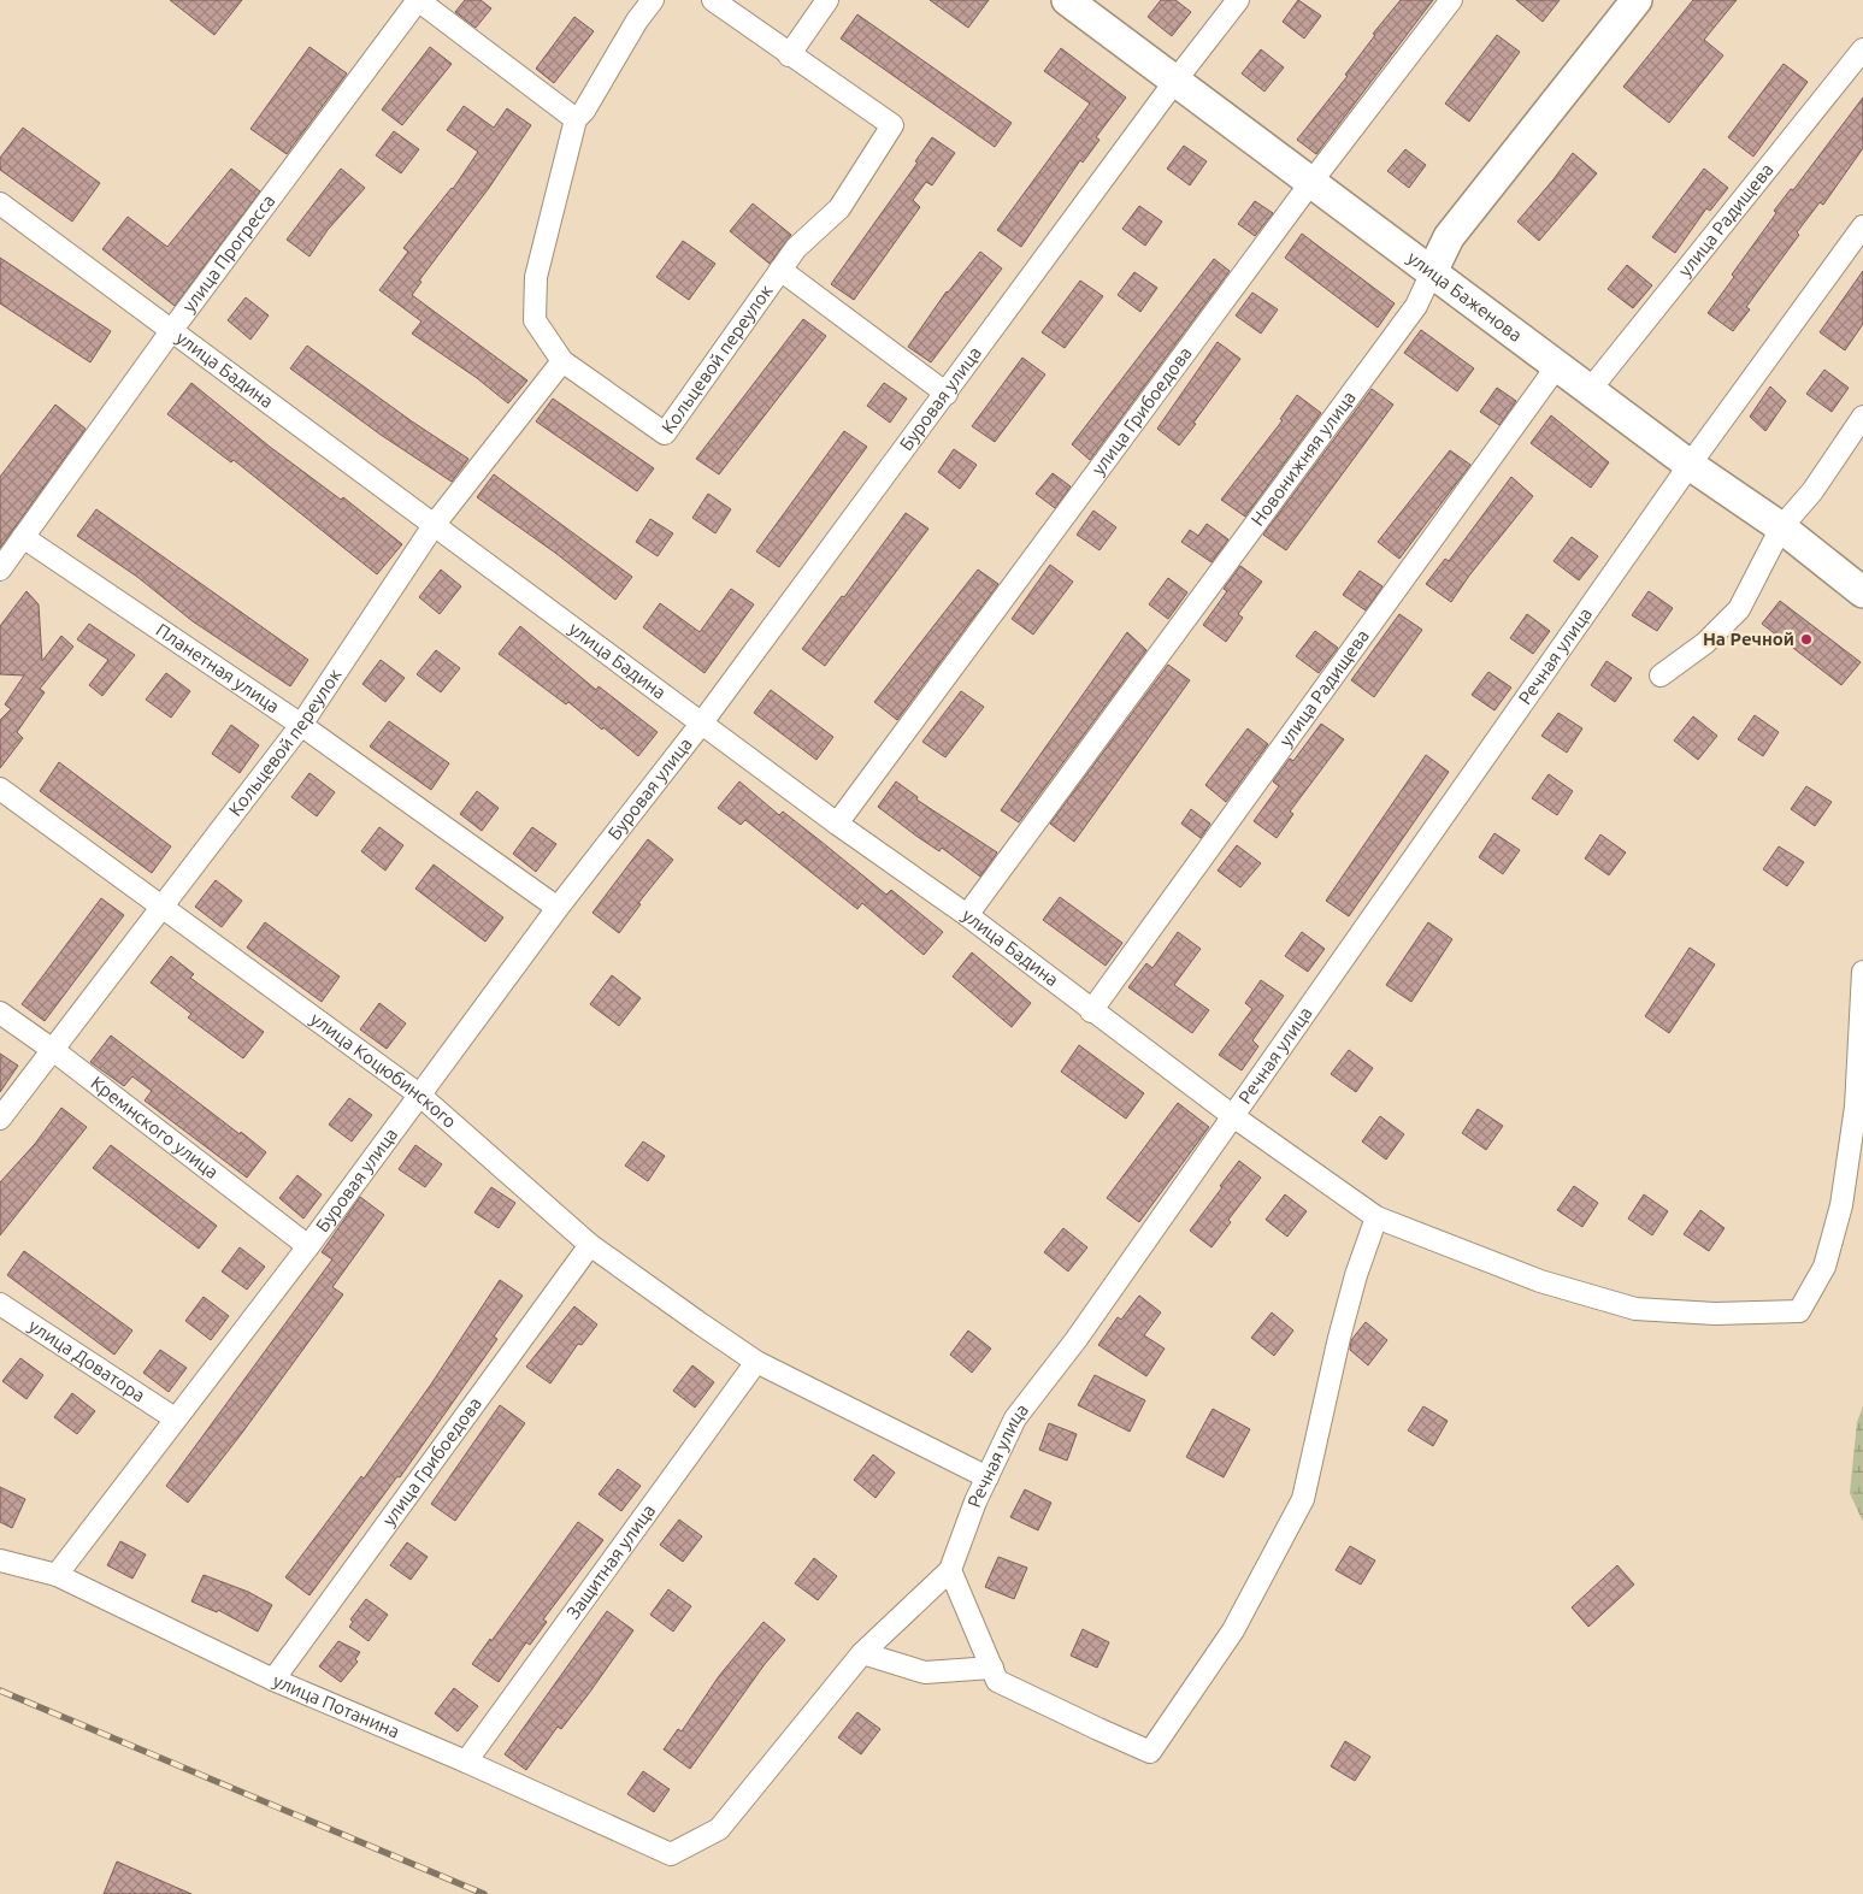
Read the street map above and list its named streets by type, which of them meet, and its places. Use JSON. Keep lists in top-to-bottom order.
{
  "streets": {
    "main road": ["улица Баженова", "Новонижняя улица"],
    "street": [
      "улица Радищева",
      "улица Прогресса",
      "Кольцевой переулок",
      "улица Бадина",
      "Буровая улица",
      "улица Грибоедова",
      "Речная улица",
      "Планетная улица",
      "улица Коцюбинского",
      "Кремнского улица",
      "улица Доватора",
      "Защитная улица",
      "улица Потанина"
    ]
  },
  "crossings": [
    ["улица Радищева", "улица Баженова"],
    ["улица Радищева", "улица Бадина"],
    ["улица Прогресса", "улица Бадина"],
    ["улица Прогресса", "Планетная улица"],
    ["улица Баженова", "Буровая улица"],
    ["улица Баженова", "улица Грибоедова"],
    ["улица Баженова", "Новонижняя улица"],
    ["улица Баженова", "Речная улица"],
    ["Кольцевой переулок", "улица Бадина"],
    ["Кольцевой переулок", "Буровая улица"],
    ["Кольцевой переулок", "Планетная улица"],
    ["Кольцевой переулок", "улица Коцюбинского"],
    ["Кольцевой переулок", "Кремнского улица"],
    ["улица Бадина", "Буровая улица"],
    ["улица Бадина", "улица Грибоедова"],
    ["улица Бадина", "Новонижняя улица"],
    ["улица Бадина", "Речная улица"],
    ["Буровая улица", "Планетная улица"],
    ["Буровая улица", "улица Коцюбинского"],
    ["Буровая улица", "Кремнского улица"],
    ["Буровая улица", "улица Доватора"],
    ["Буровая улица", "улица Потанина"],
    ["улица Грибоедова", "улица Коцюбинского"],
    ["улица Грибоедова", "улица Потанина"],
    ["Речная улица", "улица Коцюбинского"],
    ["Речная улица", "улица Потанина"],
    ["улица Коцюбинского", "Защитная улица"],
    ["Защитная улица", "улица Потанина"]
  ],
  "places": ["На Речной"]
}
